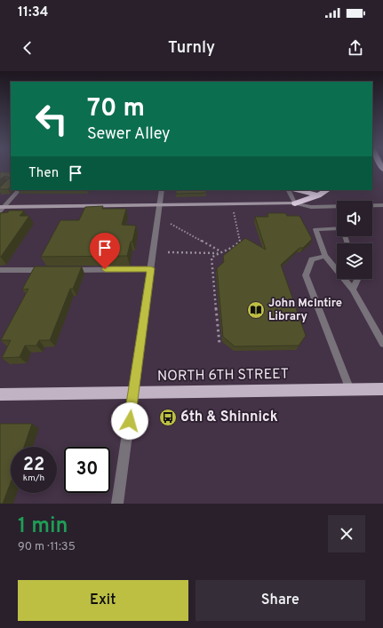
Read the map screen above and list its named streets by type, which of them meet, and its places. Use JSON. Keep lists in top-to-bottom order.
{
  "streets": {
    "main road": ["NORTH 6TH STREET"]
  },
  "places": {
    "library": ["John McIntire Library"],
    "bus stop": ["6th & Shinnick"]
  },
  "page": {
    "status": "11:34",
    "header": "Turnly",
    "turn": ["70 m", "Sewer Alley"],
    "then": "Then",
    "speed": "22 km/h",
    "limit": "30",
    "heading": ["1 min", "90 m · 11:35"],
    "buttons": ["Exit", "Share"]
  }
}
